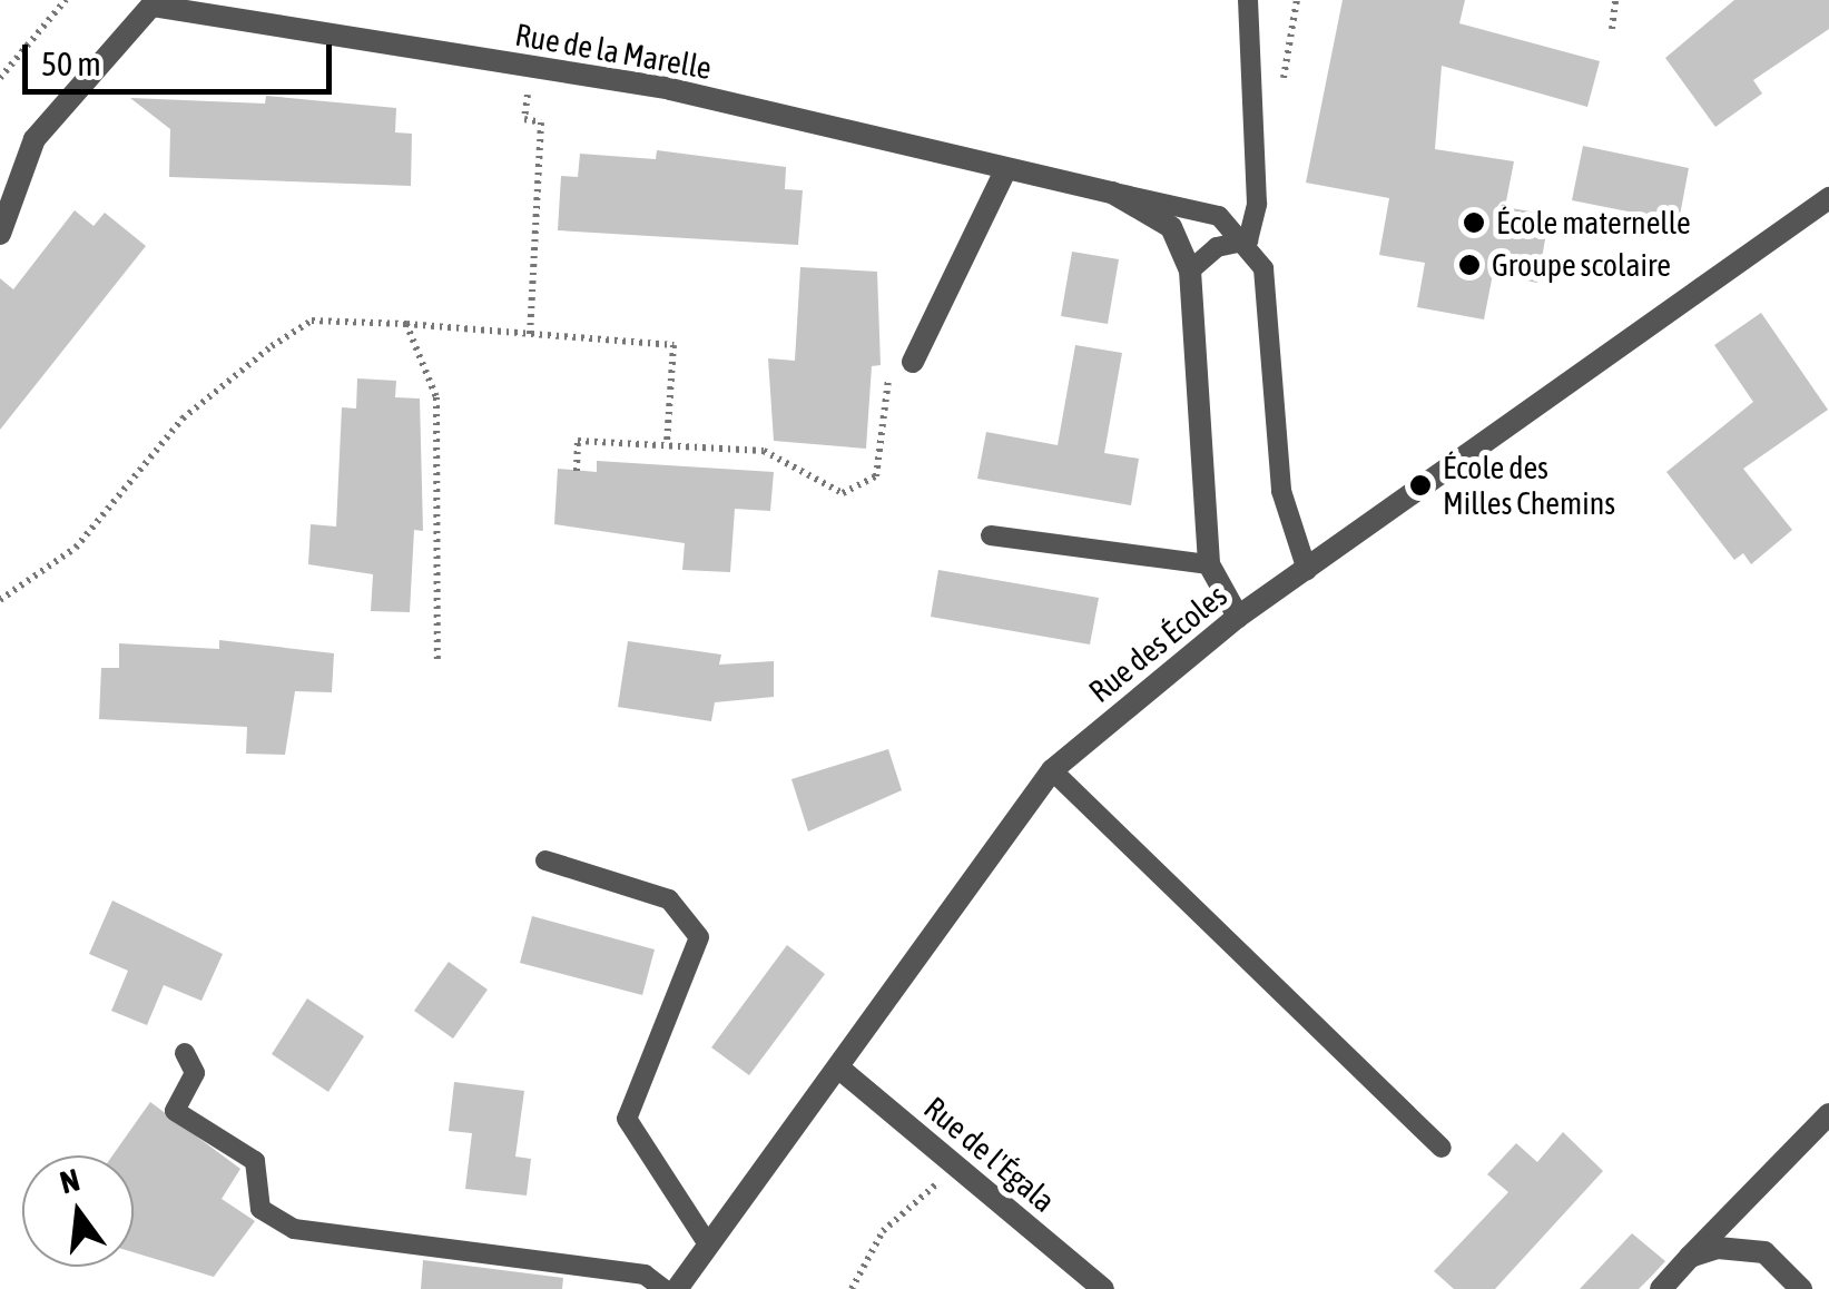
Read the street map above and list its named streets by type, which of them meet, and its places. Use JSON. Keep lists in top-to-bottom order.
{
  "streets": {
    "street": ["Rue de la Marelle", "Rue des Écoles", "Rue de l'Égala"]
  },
  "crossings": [
    ["Rue de la Marelle", "Rue des Écoles"],
    ["Rue des Écoles", "Rue de l'Égala"]
  ],
  "places": ["École maternelle", "Groupe scolaire", "École des Milles Chemins"],
  "scale_bar": "50 m",
  "north": "top"
}
